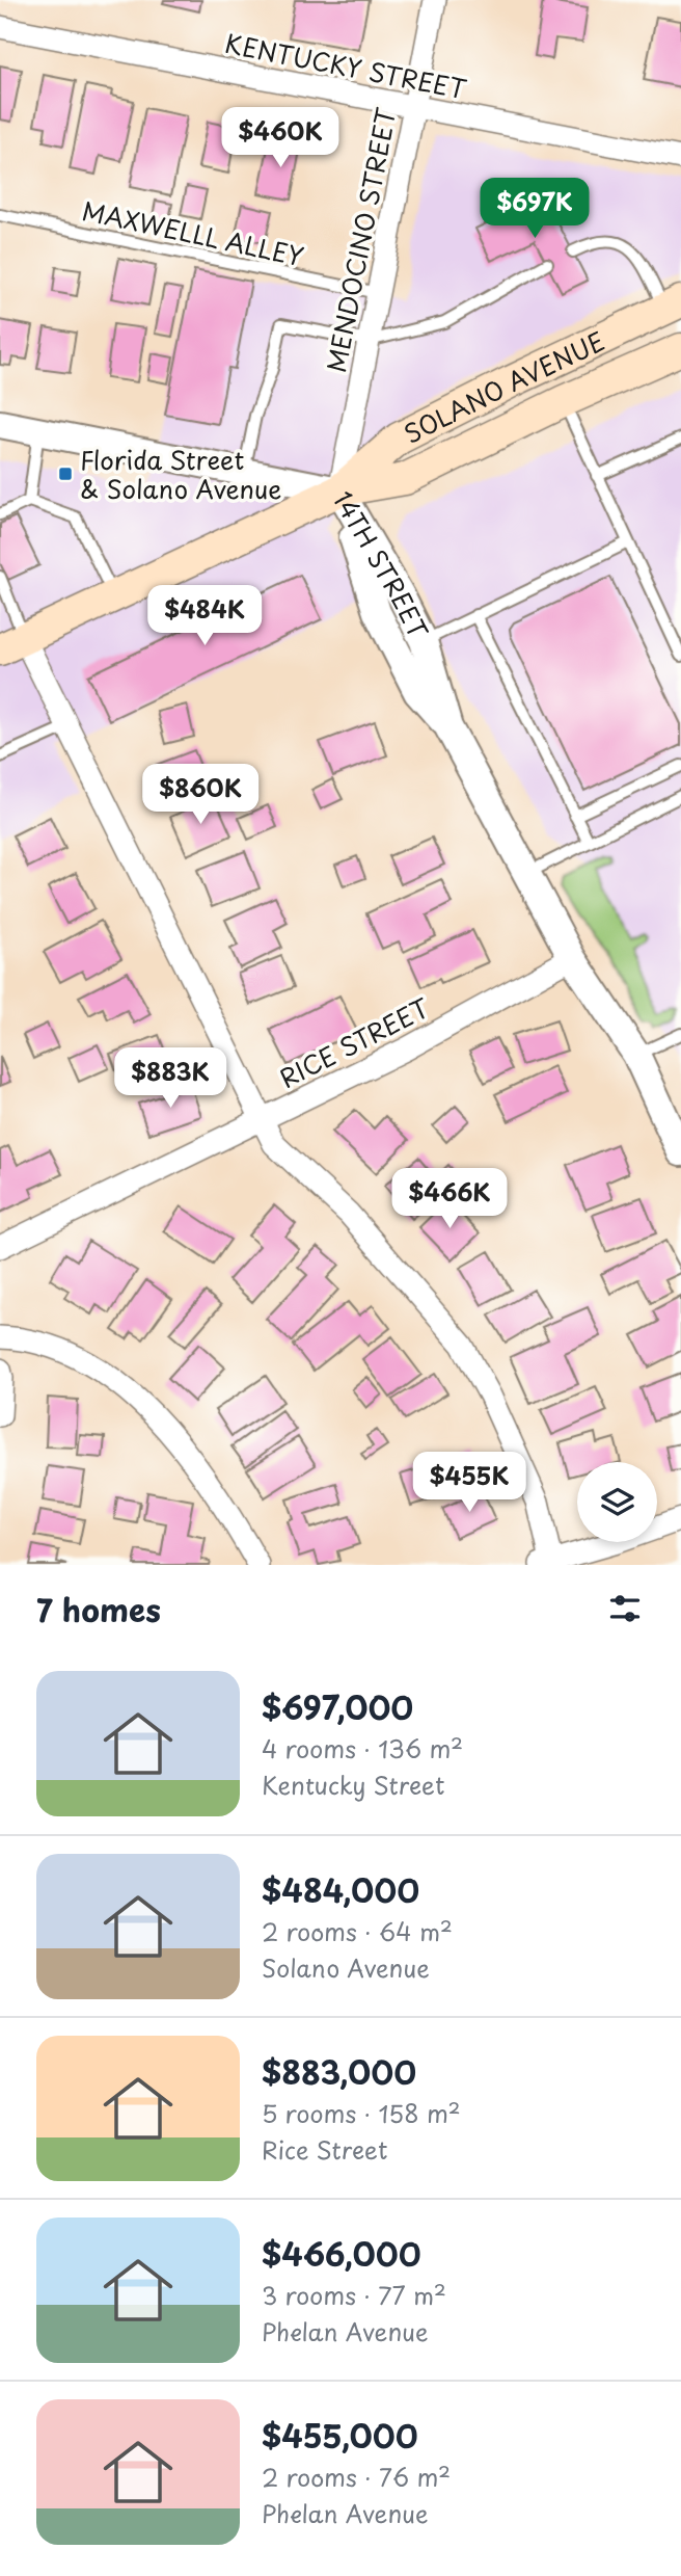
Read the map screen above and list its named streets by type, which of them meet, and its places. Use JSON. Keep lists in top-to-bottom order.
{
  "streets": {
    "main road": ["SOLANO AVENUE"],
    "street": [
      "KENTUCKY STREET",
      "MENDOCINO STREET",
      "14TH STREET",
      "RICE STREET"
    ],
    "lane": ["MAXWELLL ALLEY"]
  },
  "crossings": [
    ["KENTUCKY STREET", "MENDOCINO STREET"],
    ["MAXWELLL ALLEY", "MENDOCINO STREET"],
    ["MENDOCINO STREET", "SOLANO AVENUE"],
    ["MENDOCINO STREET", "14TH STREET"],
    ["SOLANO AVENUE", "14TH STREET"],
    ["14TH STREET", "RICE STREET"]
  ],
  "places": {
    "transit": ["Florida Street & Solano Avenue"]
  },
  "page": {
    "price": [
      "$460K",
      "$697K",
      "$484K",
      "$860K",
      "$883K",
      "$466K",
      "$455K"
    ],
    "heading": "7 homes",
    "list": [
      {
        "name": "$697,000",
        "note": "4 rooms · 136 m² · Kentucky Street"
      },
      {
        "name": "$484,000",
        "note": "2 rooms · 64 m² · Solano Avenue"
      },
      {
        "name": "$883,000",
        "note": "5 rooms · 158 m² · Rice Street"
      },
      {
        "name": "$466,000",
        "note": "3 rooms · 77 m² · Phelan Avenue"
      },
      {
        "name": "$455,000",
        "note": "2 rooms · 76 m² · Phelan Avenue"
      }
    ]
  }
}
